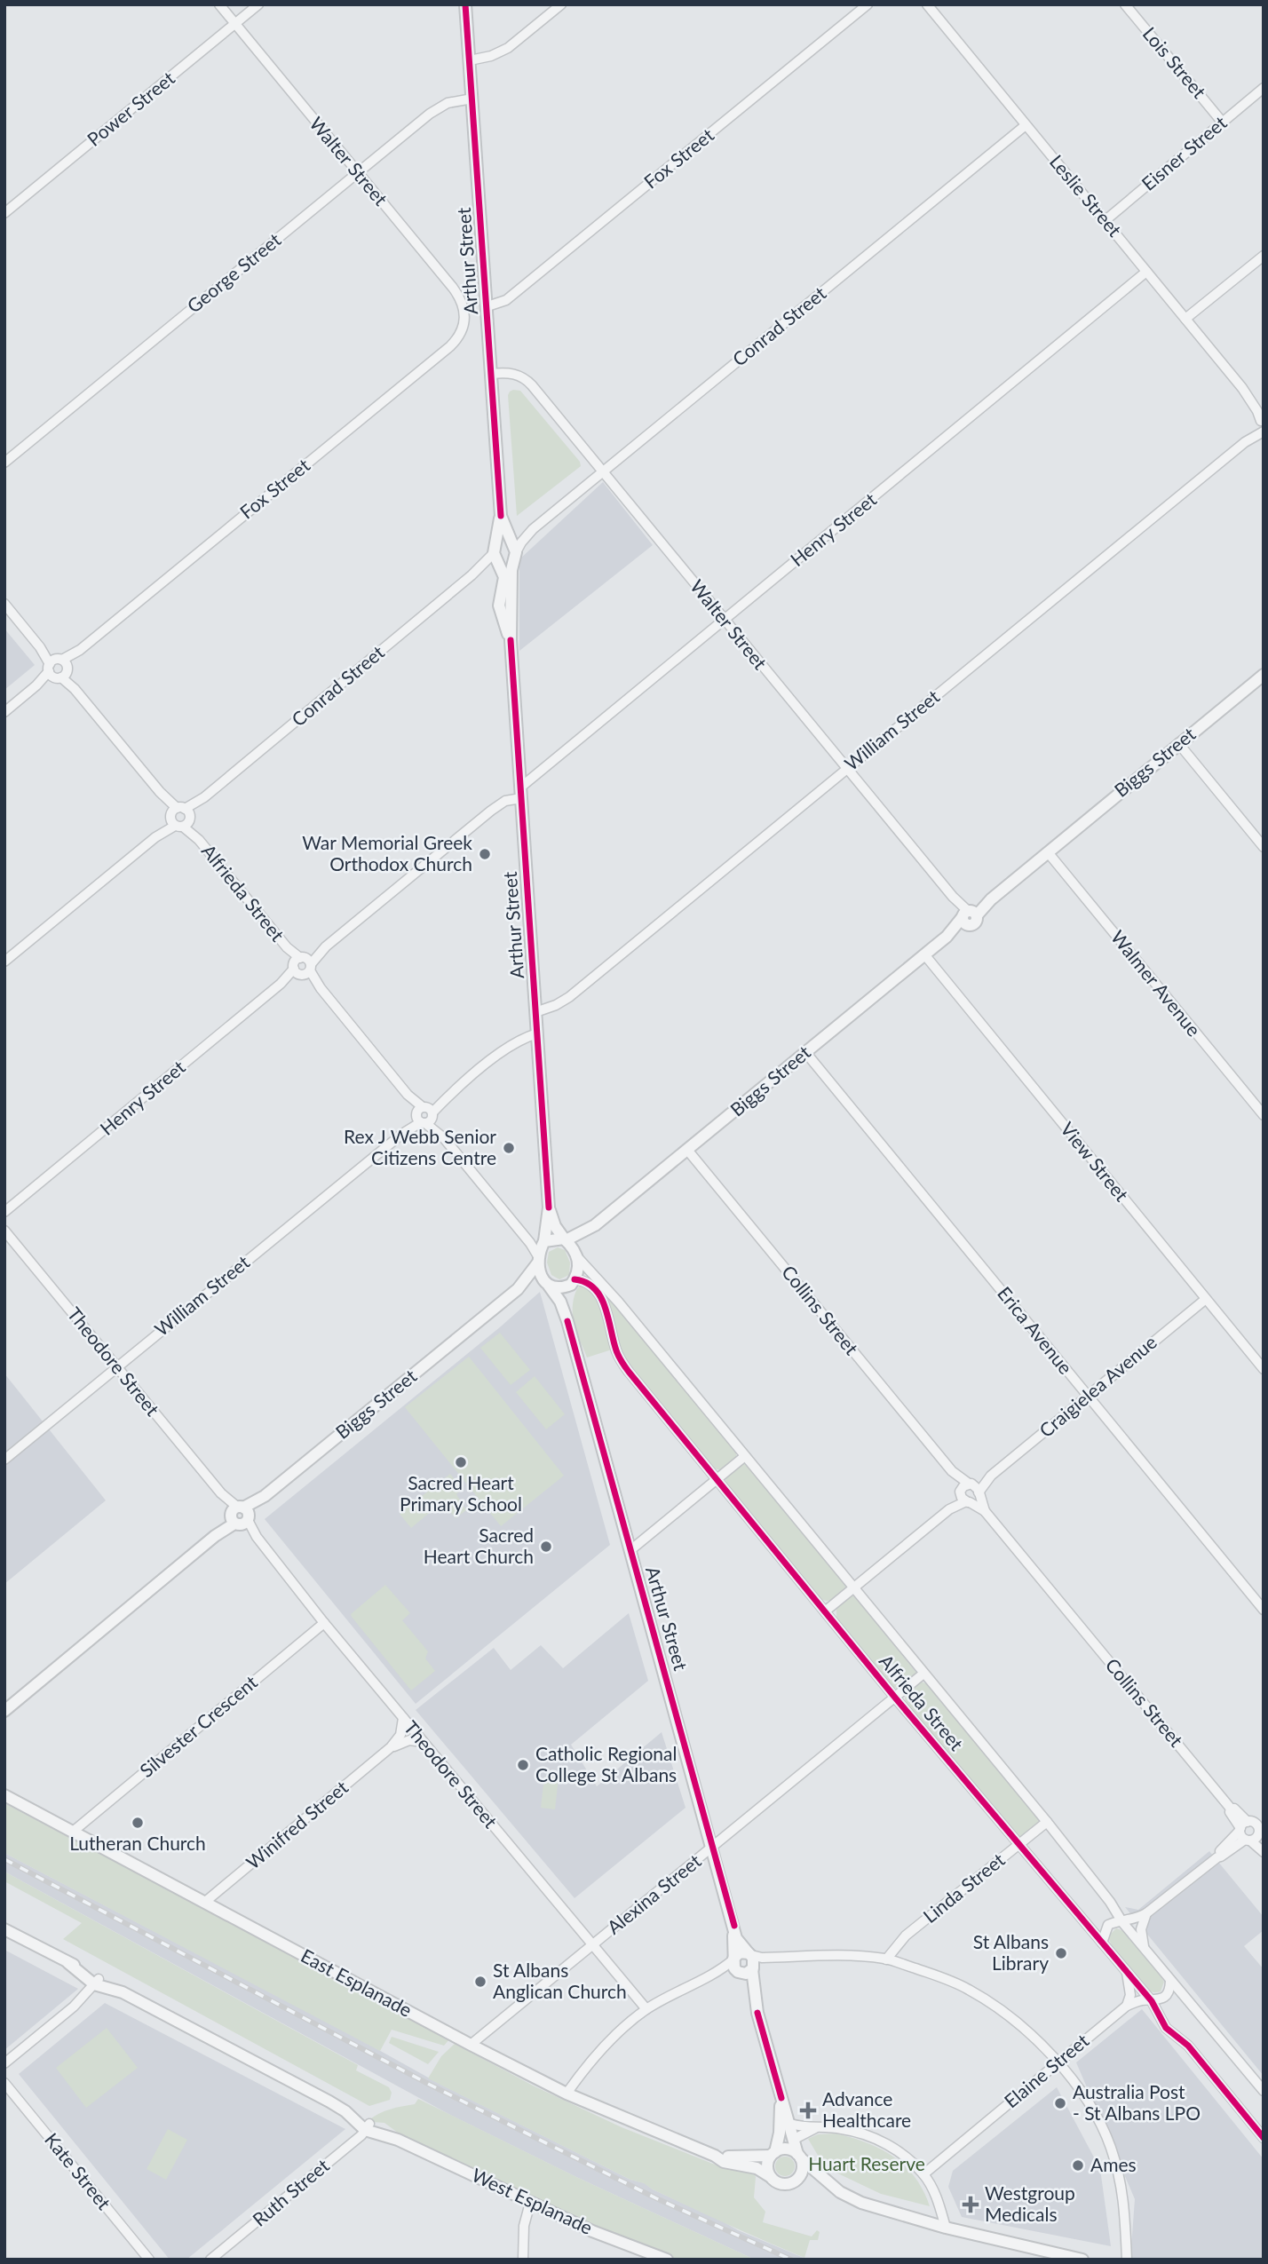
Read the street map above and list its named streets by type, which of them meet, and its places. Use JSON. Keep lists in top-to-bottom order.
{
  "streets": {
    "street": [
      "Lois Street",
      "Power Street",
      "Eisner Street",
      "Fox Street",
      "Walter Street",
      "Leslie Street",
      "Arthur Street",
      "George Street",
      "Conrad Street",
      "Henry Street",
      "William Street",
      "Biggs Street",
      "Alfrieda Street",
      "Walmer Avenue",
      "View Street",
      "Collins Street",
      "Erica Avenue",
      "Theodore Street",
      "Craigielea Avenue",
      "Silvester Crescent",
      "Winifred Street",
      "Linda Street",
      "Alexina Street",
      "East Esplanade",
      "Elaine Street",
      "Kate Street",
      "Ruth Street",
      "West Esplanade"
    ]
  },
  "crossings": [
    ["Lois Street", "Eisner Street"],
    ["Power Street", "Walter Street"],
    ["Eisner Street", "Leslie Street"],
    ["Fox Street", "Walter Street"],
    ["Fox Street", "Arthur Street"],
    ["Fox Street", "Alfrieda Street"],
    ["Walter Street", "Arthur Street"],
    ["Walter Street", "George Street"],
    ["Walter Street", "Conrad Street"],
    ["Walter Street", "Henry Street"],
    ["Walter Street", "William Street"],
    ["Walter Street", "Biggs Street"],
    ["Leslie Street", "Conrad Street"],
    ["Leslie Street", "Henry Street"],
    ["Leslie Street", "William Street"],
    ["Arthur Street", "George Street"],
    ["Arthur Street", "Conrad Street"],
    ["Arthur Street", "Henry Street"],
    ["Arthur Street", "William Street"],
    ["Arthur Street", "Biggs Street"],
    ["Arthur Street", "Alfrieda Street"],
    ["Arthur Street", "Alexina Street"],
    ["Conrad Street", "Alfrieda Street"],
    ["Henry Street", "Alfrieda Street"],
    ["William Street", "Alfrieda Street"],
    ["William Street", "Theodore Street"],
    ["Biggs Street", "Alfrieda Street"],
    ["Biggs Street", "Walmer Avenue"],
    ["Biggs Street", "View Street"],
    ["Biggs Street", "Collins Street"],
    ["Biggs Street", "Erica Avenue"],
    ["Biggs Street", "Theodore Street"],
    ["Alfrieda Street", "Linda Street"],
    ["Alfrieda Street", "Alexina Street"],
    ["Alfrieda Street", "Elaine Street"],
    ["View Street", "Craigielea Avenue"],
    ["Collins Street", "Craigielea Avenue"],
    ["Erica Avenue", "Craigielea Avenue"],
    ["Theodore Street", "Silvester Crescent"],
    ["Theodore Street", "Winifred Street"],
    ["Theodore Street", "Alexina Street"],
    ["Silvester Crescent", "East Esplanade"],
    ["Winifred Street", "East Esplanade"],
    ["Alexina Street", "East Esplanade"],
    ["Ruth Street", "West Esplanade"]
  ],
  "parks": ["Huart Reserve"],
  "places": {
    "other": [
      "War Memorial Greek Orthodox Church",
      "Rex J Webb Senior Citizens Centre",
      "Sacred Heart Primary School",
      "Sacred Heart Church",
      "Catholic Regional College St Albans",
      "Lutheran Church",
      "St Albans Library",
      "St Albans Anglican Church",
      "Australia Post - St Albans LPO",
      "Ames"
    ],
    "health": ["Advance Healthcare", "Westgroup Medicals"]
  }
}
